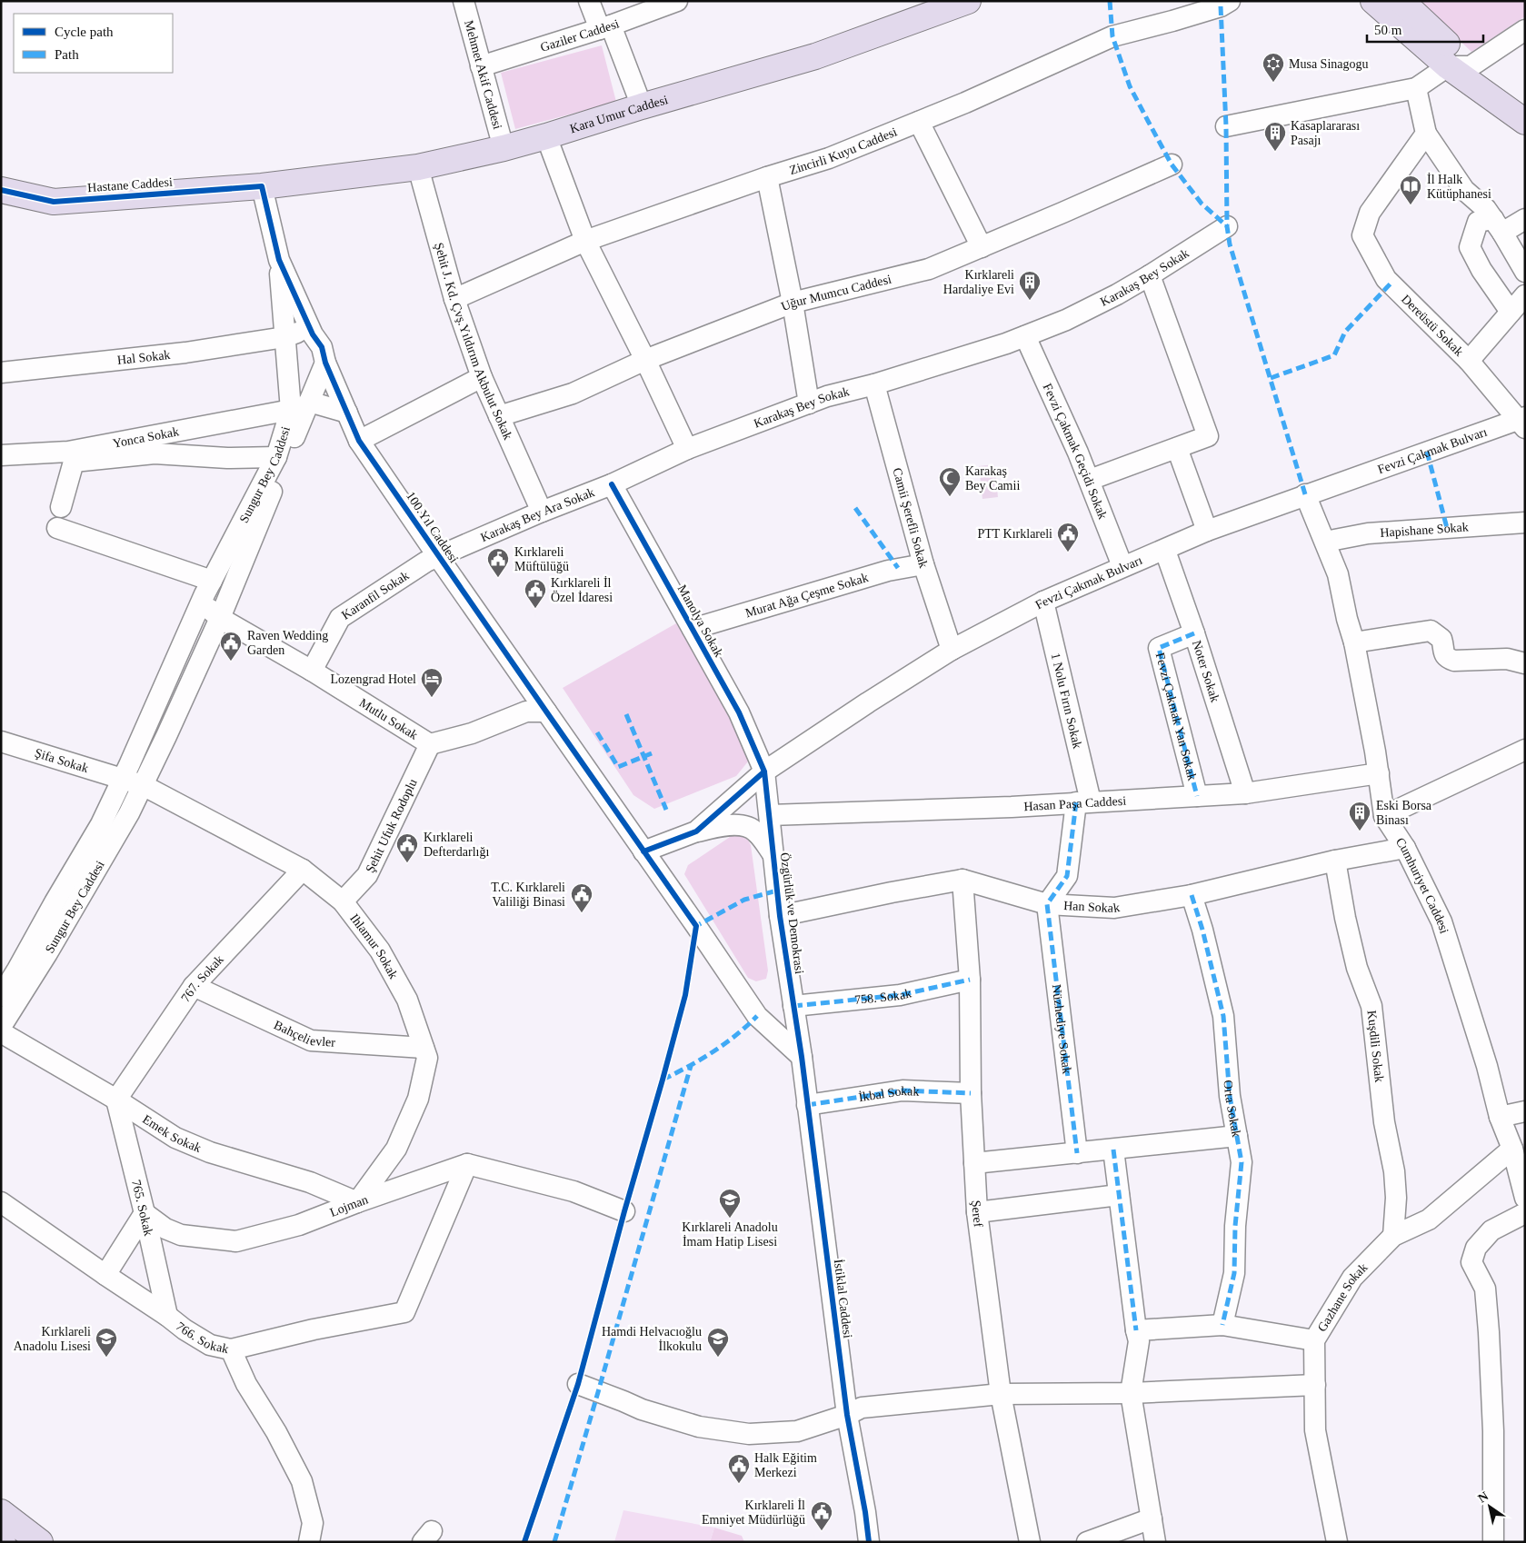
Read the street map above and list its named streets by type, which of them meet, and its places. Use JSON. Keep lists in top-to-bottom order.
{
  "streets": {
    "main road": ["Kara Umur Caddesi", "Hastane Caddesi"],
    "street": [
      "Gaziler Caddesi",
      "Mehmet Akif Caddesi",
      "Zincirli Kuyu Caddesi",
      "Karakaş Bey Sokak",
      "Uğur Mumcu Caddesi",
      "Dereüstü Sokak",
      "Şehit J. Kd. Çvş.Yıldırım Akbulut Sokak",
      "Hal Sokak",
      "Yonca Sokak",
      "Fevzi Çakmak Bulvarı",
      "Fevzi Çakmak Geçidi Sokak",
      "Sungur Bey Caddesi",
      "Karakaş Bey Ara Sokak",
      "Camii Şerefli Sokak",
      "100.Yıl Caddesi",
      "Hapishane Sokak",
      "Murat Ağa Çeşme Sokak",
      "Karanfil Sokak",
      "Manolya Sokak",
      "Noter Sokak",
      "1 Nolu Fırın Sokak",
      "Fevzi Çakmak Yan Sokak",
      "Mutlu Sokak",
      "Şifa Sokak",
      "Hasan Paşa Caddesi",
      "Şehit Ufuk Rodoplu",
      "Cumhuriyet Caddesi",
      "Han Sokak",
      "Özgürlük ve Demokrasi",
      "Ihlamur Sokak",
      "767. Sokak",
      "758. Sokak",
      "Nüzhediye Sokak",
      "Bahçelievler",
      "Kuşdili Sokak",
      "İkbal Sokak",
      "Orta Sokak",
      "Emek Sokak",
      "Lojman",
      "765. Sokak",
      "Şeref",
      "Gazhane Sokak",
      "İstiklal Caddesi",
      "766. Sokak"
    ]
  },
  "crossings": [
    ["Gaziler Caddesi", "Mehmet Akif Caddesi"],
    ["Mehmet Akif Caddesi", "Kara Umur Caddesi"],
    ["Kara Umur Caddesi", "Hastane Caddesi"],
    ["Kara Umur Caddesi", "Şehit J. Kd. Çvş.Yıldırım Akbulut Sokak"],
    ["Kara Umur Caddesi", "100.Yıl Caddesi"],
    ["Zincirli Kuyu Caddesi", "Şehit J. Kd. Çvş.Yıldırım Akbulut Sokak"],
    ["Hastane Caddesi", "100.Yıl Caddesi"],
    ["Karakaş Bey Sokak", "Fevzi Çakmak Geçidi Sokak"],
    ["Karakaş Bey Sokak", "Karakaş Bey Ara Sokak"],
    ["Karakaş Bey Sokak", "Camii Şerefli Sokak"],
    ["Uğur Mumcu Caddesi", "Şehit J. Kd. Çvş.Yıldırım Akbulut Sokak"],
    ["Dereüstü Sokak", "Fevzi Çakmak Bulvarı"],
    ["Şehit J. Kd. Çvş.Yıldırım Akbulut Sokak", "Karakaş Bey Ara Sokak"],
    ["Hal Sokak", "Sungur Bey Caddesi"],
    ["Hal Sokak", "100.Yıl Caddesi"],
    ["Yonca Sokak", "Sungur Bey Caddesi"],
    ["Fevzi Çakmak Bulvarı", "Fevzi Çakmak Geçidi Sokak"],
    ["Fevzi Çakmak Bulvarı", "Camii Şerefli Sokak"],
    ["Fevzi Çakmak Bulvarı", "100.Yıl Caddesi"],
    ["Fevzi Çakmak Bulvarı", "Manolya Sokak"],
    ["Fevzi Çakmak Bulvarı", "Noter Sokak"],
    ["Fevzi Çakmak Bulvarı", "1 Nolu Fırın Sokak"],
    ["Fevzi Çakmak Bulvarı", "Cumhuriyet Caddesi"],
    ["Fevzi Çakmak Bulvarı", "Özgürlük ve Demokrasi"],
    ["Sungur Bey Caddesi", "100.Yıl Caddesi"],
    ["Sungur Bey Caddesi", "Mutlu Sokak"],
    ["Sungur Bey Caddesi", "Şifa Sokak"],
    ["Sungur Bey Caddesi", "Ihlamur Sokak"],
    ["Karakaş Bey Ara Sokak", "100.Yıl Caddesi"],
    ["Karakaş Bey Ara Sokak", "Karanfil Sokak"],
    ["Karakaş Bey Ara Sokak", "Manolya Sokak"],
    ["Camii Şerefli Sokak", "Murat Ağa Çeşme Sokak"],
    ["100.Yıl Caddesi", "Karanfil Sokak"],
    ["100.Yıl Caddesi", "Mutlu Sokak"],
    ["Hapishane Sokak", "Cumhuriyet Caddesi"],
    ["Murat Ağa Çeşme Sokak", "Manolya Sokak"],
    ["Karanfil Sokak", "Mutlu Sokak"],
    ["Manolya Sokak", "Özgürlük ve Demokrasi"],
    ["Noter Sokak", "Fevzi Çakmak Yan Sokak"],
    ["Noter Sokak", "Hasan Paşa Caddesi"],
    ["1 Nolu Fırın Sokak", "Hasan Paşa Caddesi"],
    ["Fevzi Çakmak Yan Sokak", "Hasan Paşa Caddesi"],
    ["Mutlu Sokak", "Şehit Ufuk Rodoplu"],
    ["Hasan Paşa Caddesi", "Cumhuriyet Caddesi"],
    ["Hasan Paşa Caddesi", "Özgürlük ve Demokrasi"],
    ["Şehit Ufuk Rodoplu", "Ihlamur Sokak"],
    ["Cumhuriyet Caddesi", "Han Sokak"],
    ["Cumhuriyet Caddesi", "Gazhane Sokak"],
    ["Han Sokak", "Özgürlük ve Demokrasi"],
    ["Han Sokak", "Nüzhediye Sokak"],
    ["Han Sokak", "Kuşdili Sokak"],
    ["Han Sokak", "Orta Sokak"],
    ["Han Sokak", "Şeref"],
    ["Özgürlük ve Demokrasi", "758. Sokak"],
    ["Özgürlük ve Demokrasi", "İstiklal Caddesi"],
    ["Ihlamur Sokak", "767. Sokak"],
    ["Ihlamur Sokak", "Bahçelievler"],
    ["Ihlamur Sokak", "Emek Sokak"],
    ["Ihlamur Sokak", "Lojman"],
    ["767. Sokak", "Bahçelievler"],
    ["767. Sokak", "Emek Sokak"],
    ["767. Sokak", "765. Sokak"],
    ["758. Sokak", "Şeref"],
    ["Kuşdili Sokak", "Gazhane Sokak"],
    ["İkbal Sokak", "Şeref"],
    ["İkbal Sokak", "İstiklal Caddesi"],
    ["Emek Sokak", "Lojman"],
    ["Emek Sokak", "765. Sokak"],
    ["Lojman", "765. Sokak"],
    ["765. Sokak", "766. Sokak"]
  ],
  "places": {
    "synagogue": ["Musa Sinagogu"],
    "building": ["Kasaplararası Pasajı", "Kırklareli Hardaliye Evi", "Eski Borsa Binası"],
    "library": ["İl Halk Kütüphanesi"],
    "mosque": ["Karakaş Bey Camii"],
    "public building": [
      "PTT Kırklareli",
      "Kırklareli Müftülüğü",
      "Kırklareli İl Özel İdaresi",
      "Raven Wedding Garden",
      "Kırklareli Defterdarlığı",
      "T.C. Kırklareli Valiliği Binasi",
      "Halk Eğitim Merkezi",
      "Kırklareli İl Emniyet Müdürlüğü"
    ],
    "hotel": ["Lozengrad Hotel"],
    "school or university": ["Kırklareli Anadolu İmam Hatip Lisesi", "Kırklareli Anadolu Lisesi", "Hamdi Helvacıoğlu İlkokulu"]
  },
  "legend": ["Cycle path", "Path"],
  "scale_bar": "50 m",
  "north": "top left"
}
